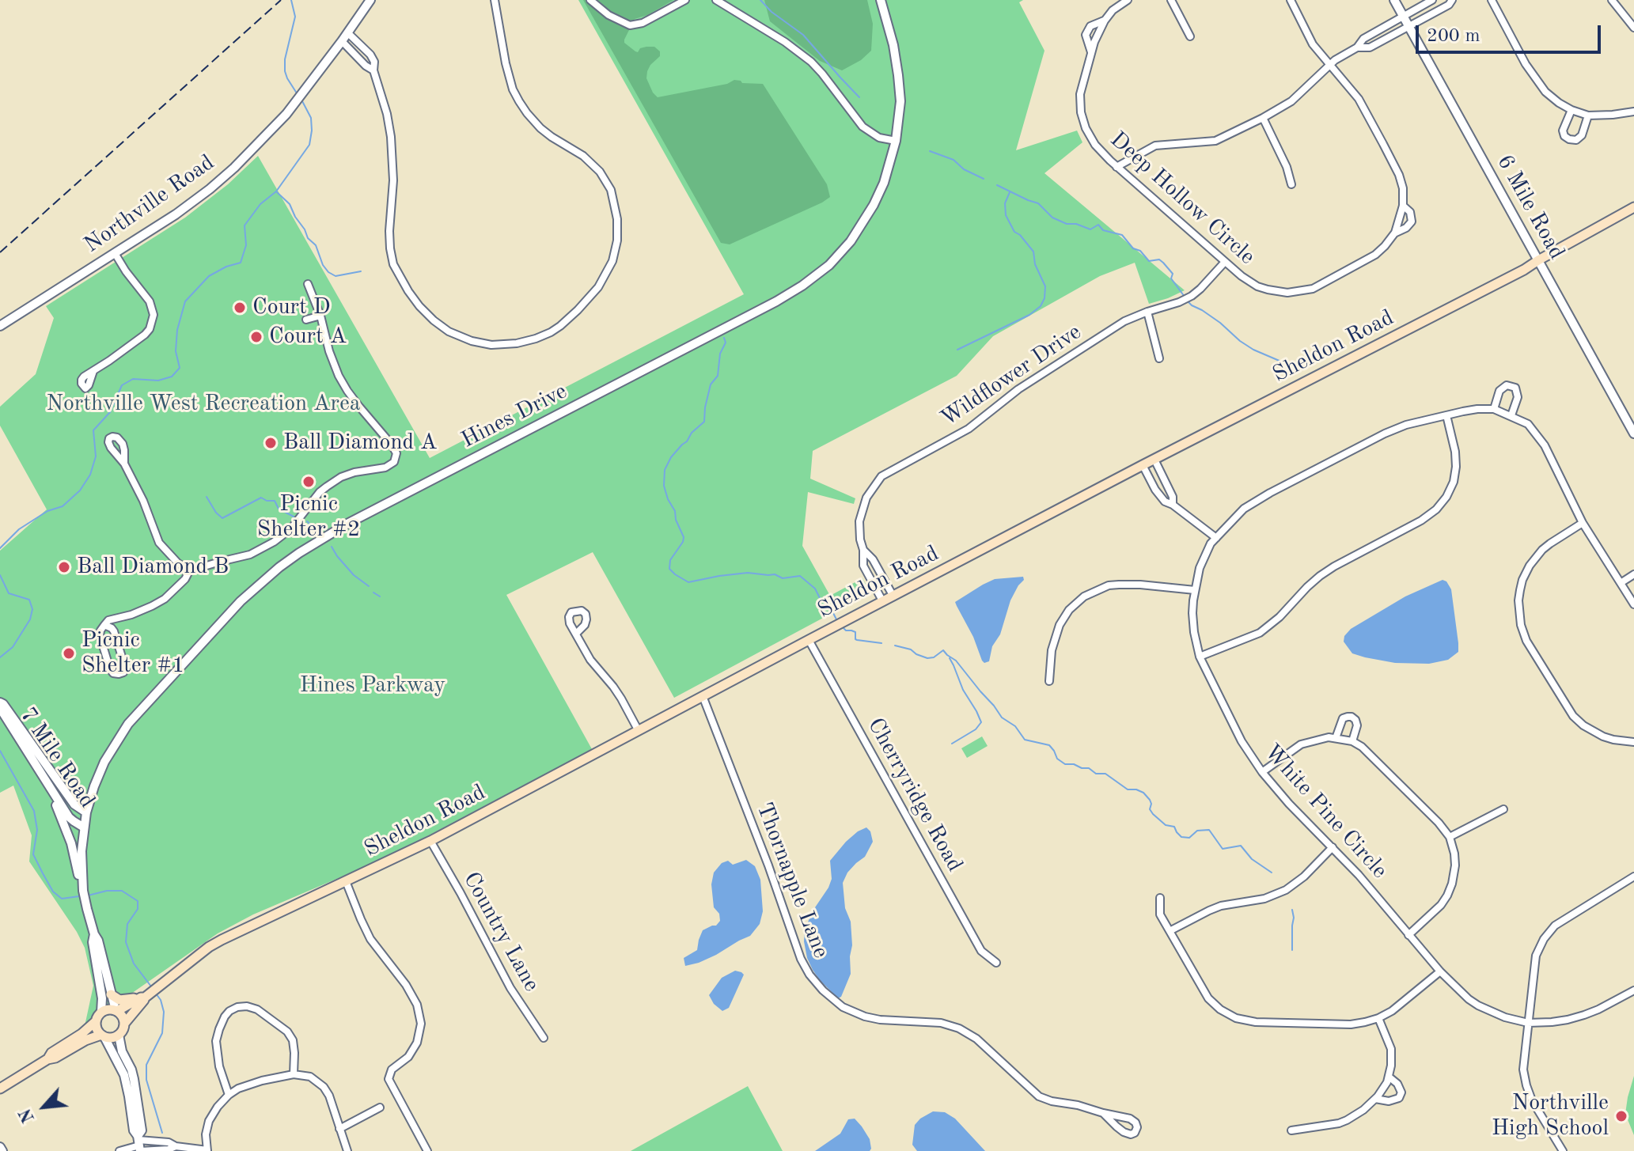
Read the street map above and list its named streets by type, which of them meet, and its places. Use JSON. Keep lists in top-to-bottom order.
{
  "streets": {
    "main road": ["Sheldon Road"],
    "street": [
      "Deep Hollow Circle",
      "Northville Road",
      "6 Mile Road",
      "Wildflower Drive",
      "Hines Drive",
      "7 Mile Road",
      "Cherryridge Road",
      "White Pine Circle",
      "Thornapple Lane",
      "Country Lane"
    ]
  },
  "crossings": [
    ["Deep Hollow Circle", "Wildflower Drive"],
    ["6 Mile Road", "Sheldon Road"],
    ["Sheldon Road", "Wildflower Drive"],
    ["Sheldon Road", "Cherryridge Road"],
    ["Sheldon Road", "Thornapple Lane"],
    ["Sheldon Road", "Country Lane"],
    ["Hines Drive", "7 Mile Road"]
  ],
  "parks": ["Northville West Recreation Area", "Hines Parkway"],
  "places": [
    "Court D",
    "Court A",
    "Ball Diamond A",
    "Picnic Shelter #2",
    "Ball Diamond B",
    "Picnic Shelter #1",
    "Northville High School"
  ],
  "scale_bar": "200 m",
  "north": "bottom left"
}
